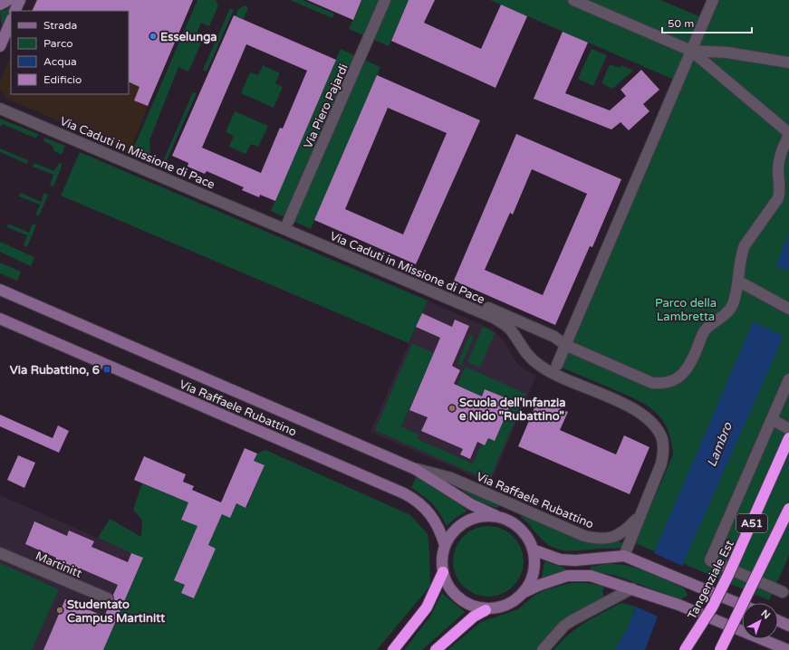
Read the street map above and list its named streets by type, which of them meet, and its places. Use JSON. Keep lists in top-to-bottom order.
{
  "streets": {
    "highway": ["A51", "Tangenziale Est"],
    "street": [
      "Via Piero Pajardi",
      "Via Caduti in Missione di Pace",
      "Via Raffaele Rubattino",
      "Martinitt"
    ]
  },
  "crossings": [
    ["Via Caduti in Missione di Pace", "Via Raffaele Rubattino"]
  ],
  "water": ["Lambro"],
  "parks": ["Parco della Lambretta"],
  "places": {
    "other": ["Esselunga", "Scuola dell'infanzia e Nido \"Rubattino\"", "Studentato Campus Martinitt"],
    "transit": ["Via Rubattino, 6"]
  },
  "legend": [
    "Strada",
    "Parco",
    "Acqua",
    "Edificio"
  ],
  "scale_bar": "50 m",
  "north": "top right"
}
